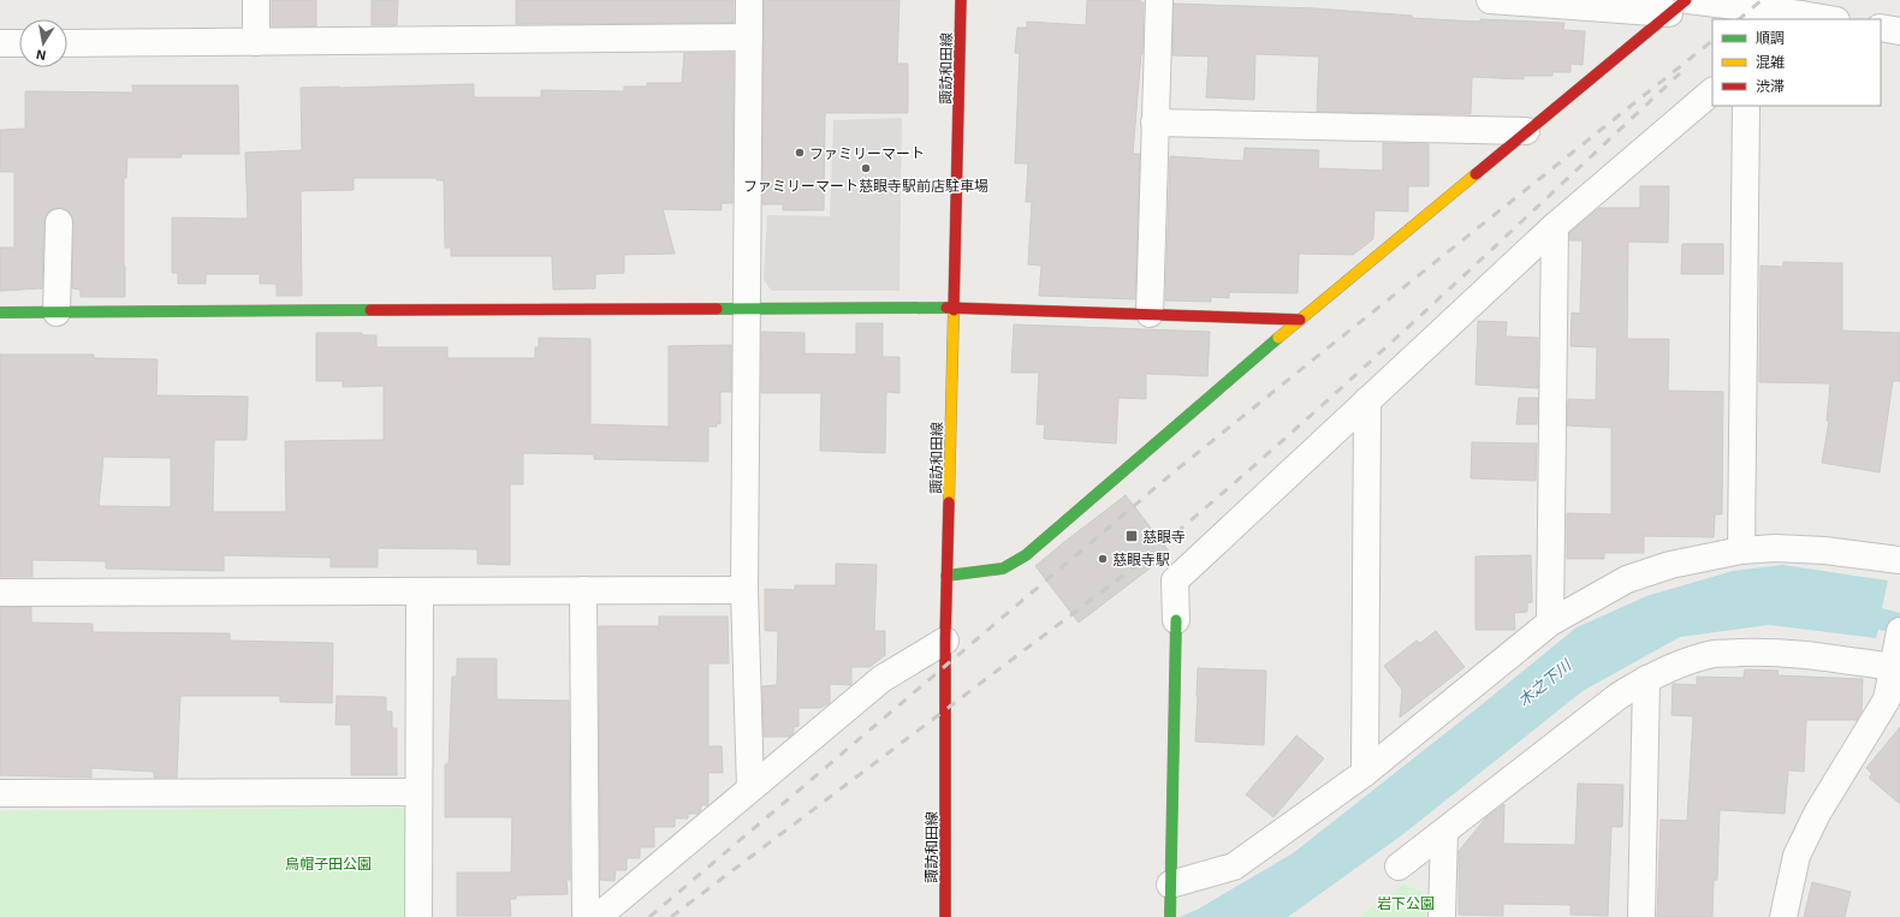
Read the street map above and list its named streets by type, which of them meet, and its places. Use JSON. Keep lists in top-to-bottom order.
{
  "streets": {
    "street": ["諏訪和田線"]
  },
  "water": ["木之下川"],
  "parks": ["烏帽子田公園", "岩下公園"],
  "places": {
    "other": ["ファミリーマート", "ファミリーマート慈眼寺駅前店駐車場", "慈眼寺駅"],
    "transit": ["慈眼寺"]
  },
  "legend": ["順調", "混雑", "渋滞"],
  "north": "bottom"
}
